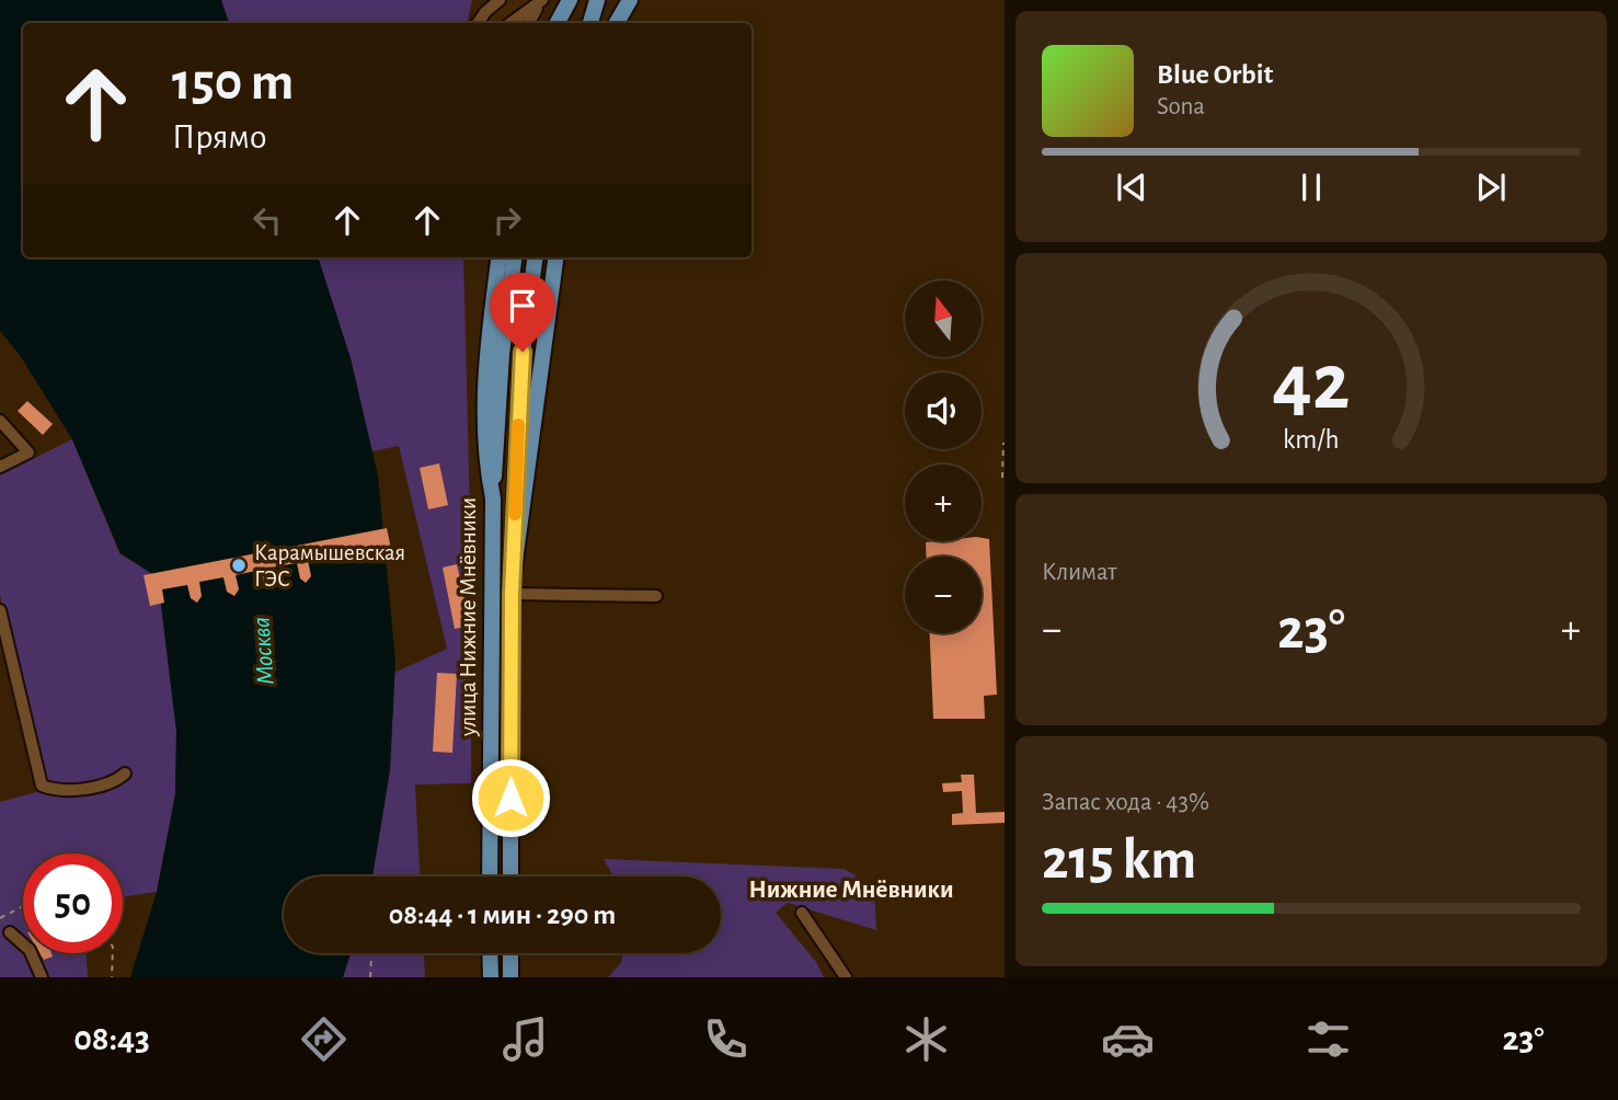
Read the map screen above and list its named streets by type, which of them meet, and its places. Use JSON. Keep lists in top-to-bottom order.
{
  "streets": {
    "main road": ["улица Нижние Мнёвники"]
  },
  "districts": ["Нижние Мнёвники"],
  "water": ["Москва"],
  "places": ["Карамышевская ГЭС"],
  "north": "top",
  "page": {
    "turn": ["150 m", "Прямо"],
    "song": ["Blue Orbit", "Sona"],
    "map_buttons": ["+", "−"],
    "tile": [
      "Климат",
      ["Запас хода · 43%", "215 km"]
    ],
    "heat": ["−", "23°", "+"],
    "limit": "50",
    "trip": "08:44 · 1 мин · 290 m",
    "tabs": ["08:43", "23°"],
    "gauge": ["42", "km/h"]
  }
}
